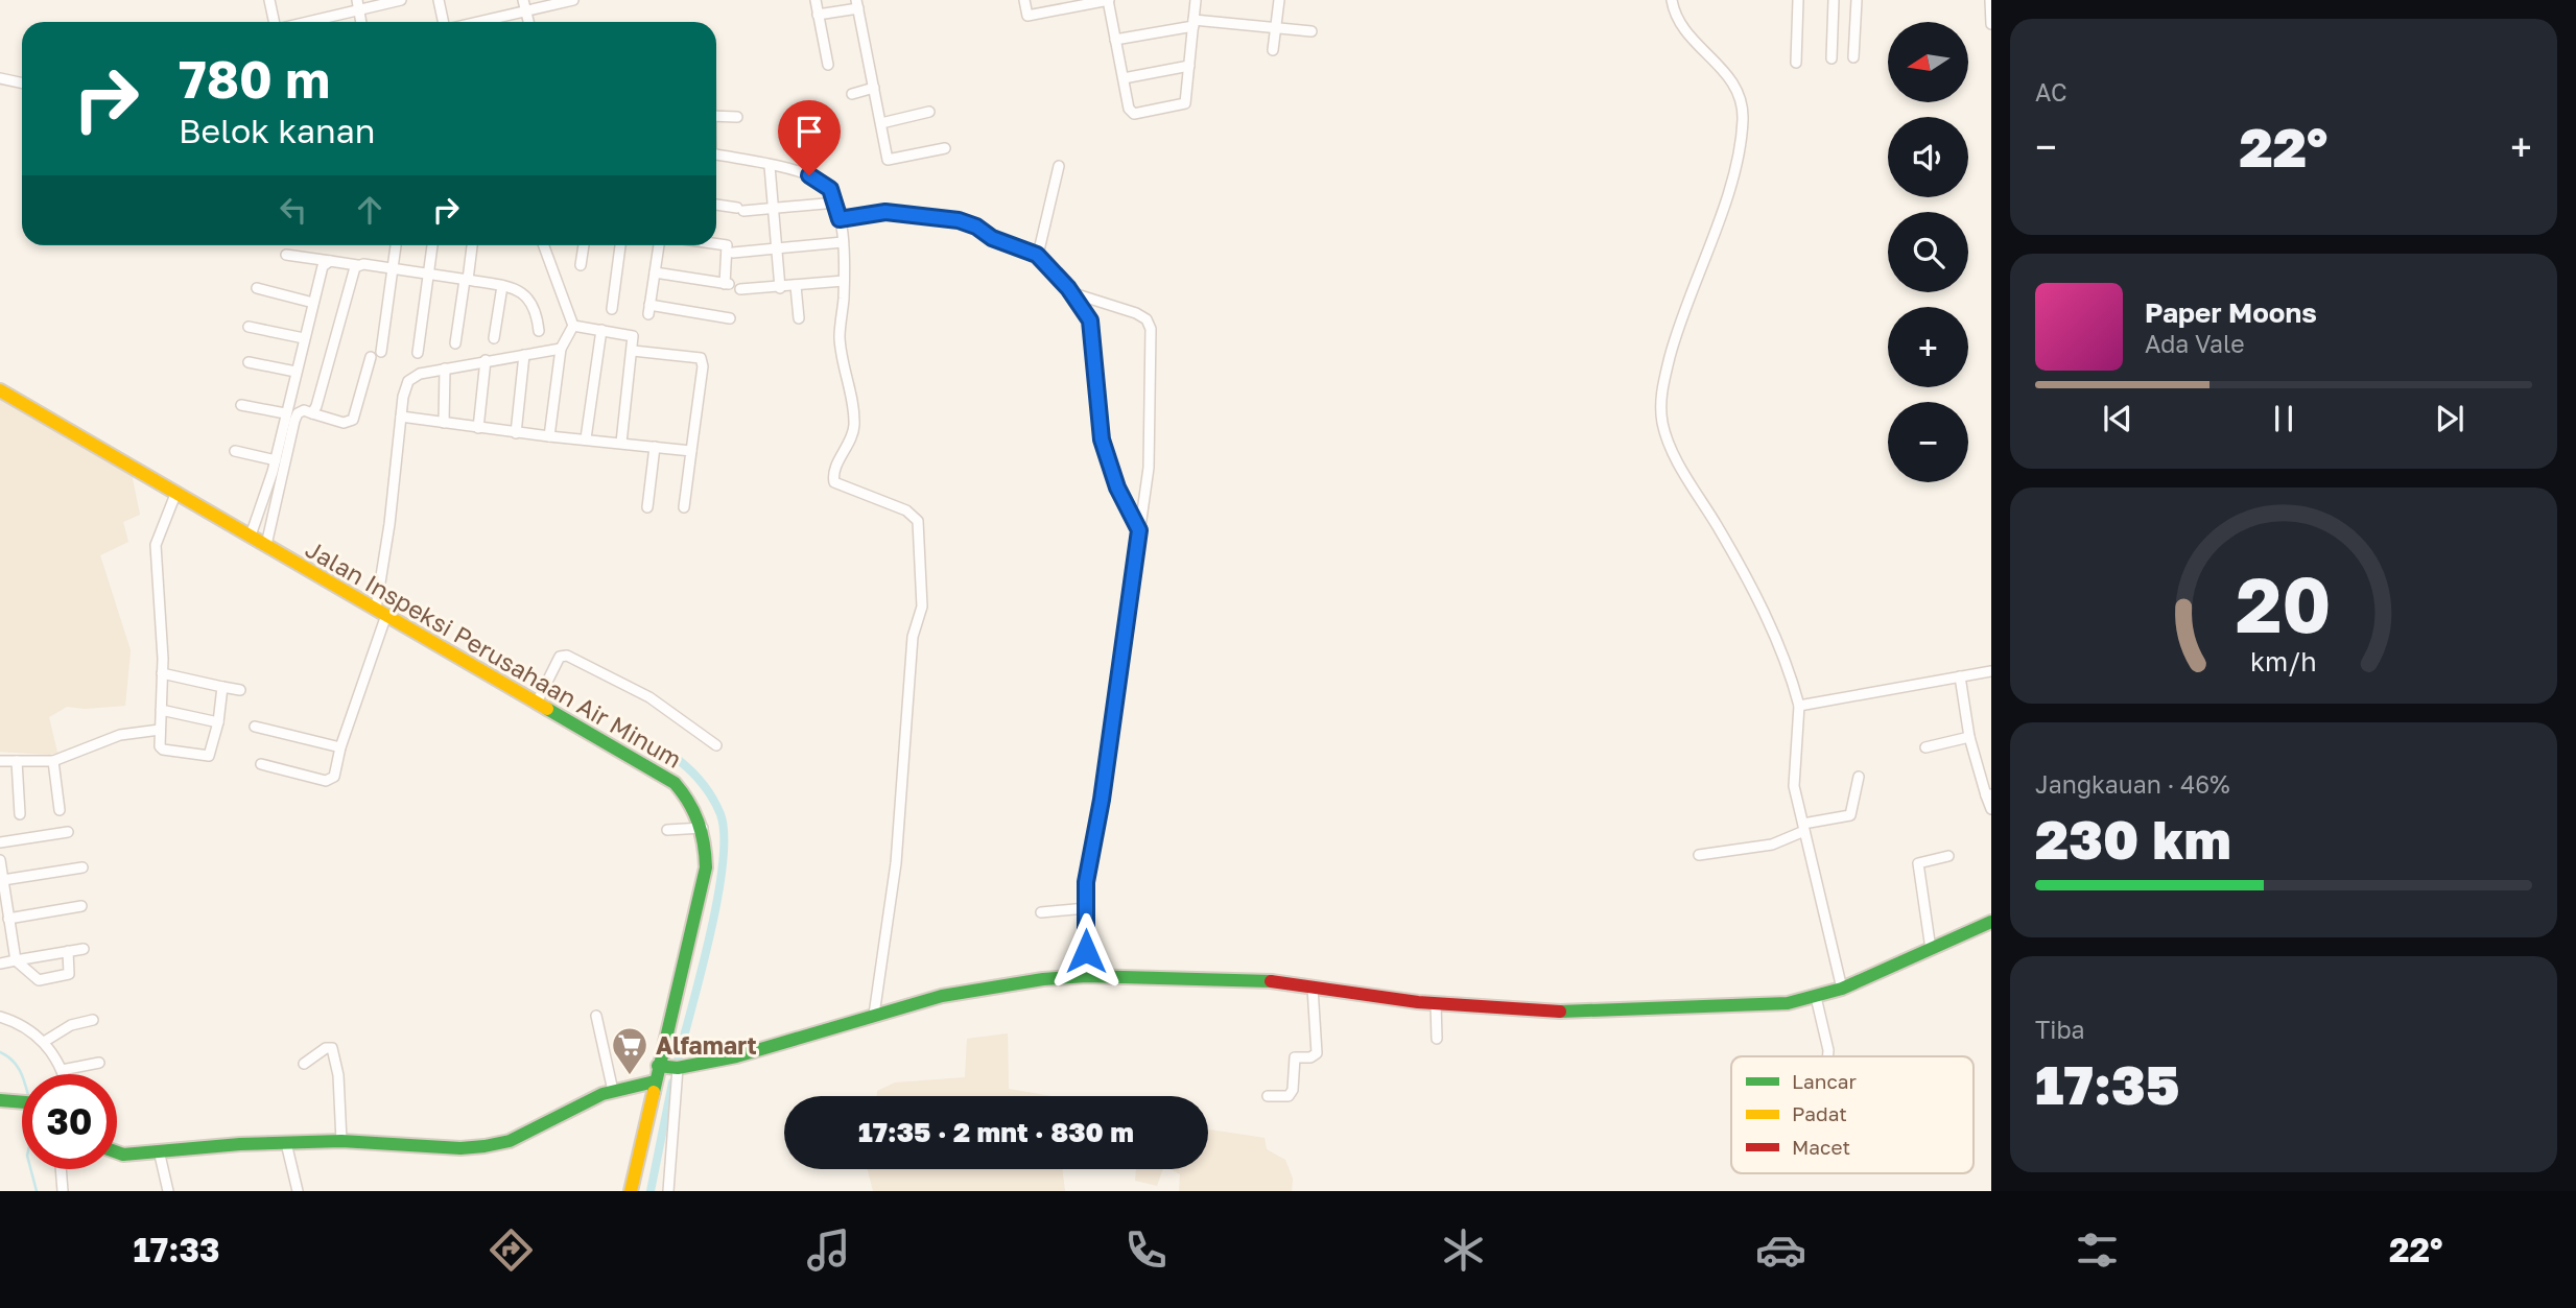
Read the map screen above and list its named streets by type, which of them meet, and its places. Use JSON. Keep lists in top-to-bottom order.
{
  "streets": {
    "street": ["Jalan Inspeksi Perusahaan Air Minum"]
  },
  "places": {
    "supermarket": ["Alfamart"]
  },
  "legend": ["Lancar", "Padat", "Macet"],
  "north": "left",
  "page": {
    "tile": [
      "AC",
      ["Jangkauan · 46%", "230 km"],
      ["Tiba", "17:35"]
    ],
    "map_buttons": ["+", "−"],
    "turn": ["780 m", "Belok kanan"],
    "heat": ["−", "22°", "+"],
    "song": ["Paper Moons", "Ada Vale"],
    "limit": "30",
    "trip": "17:35 · 2 mnt · 830 m",
    "tabs": ["17:33", "22°"],
    "gauge": ["20", "km/h"]
  }
}
